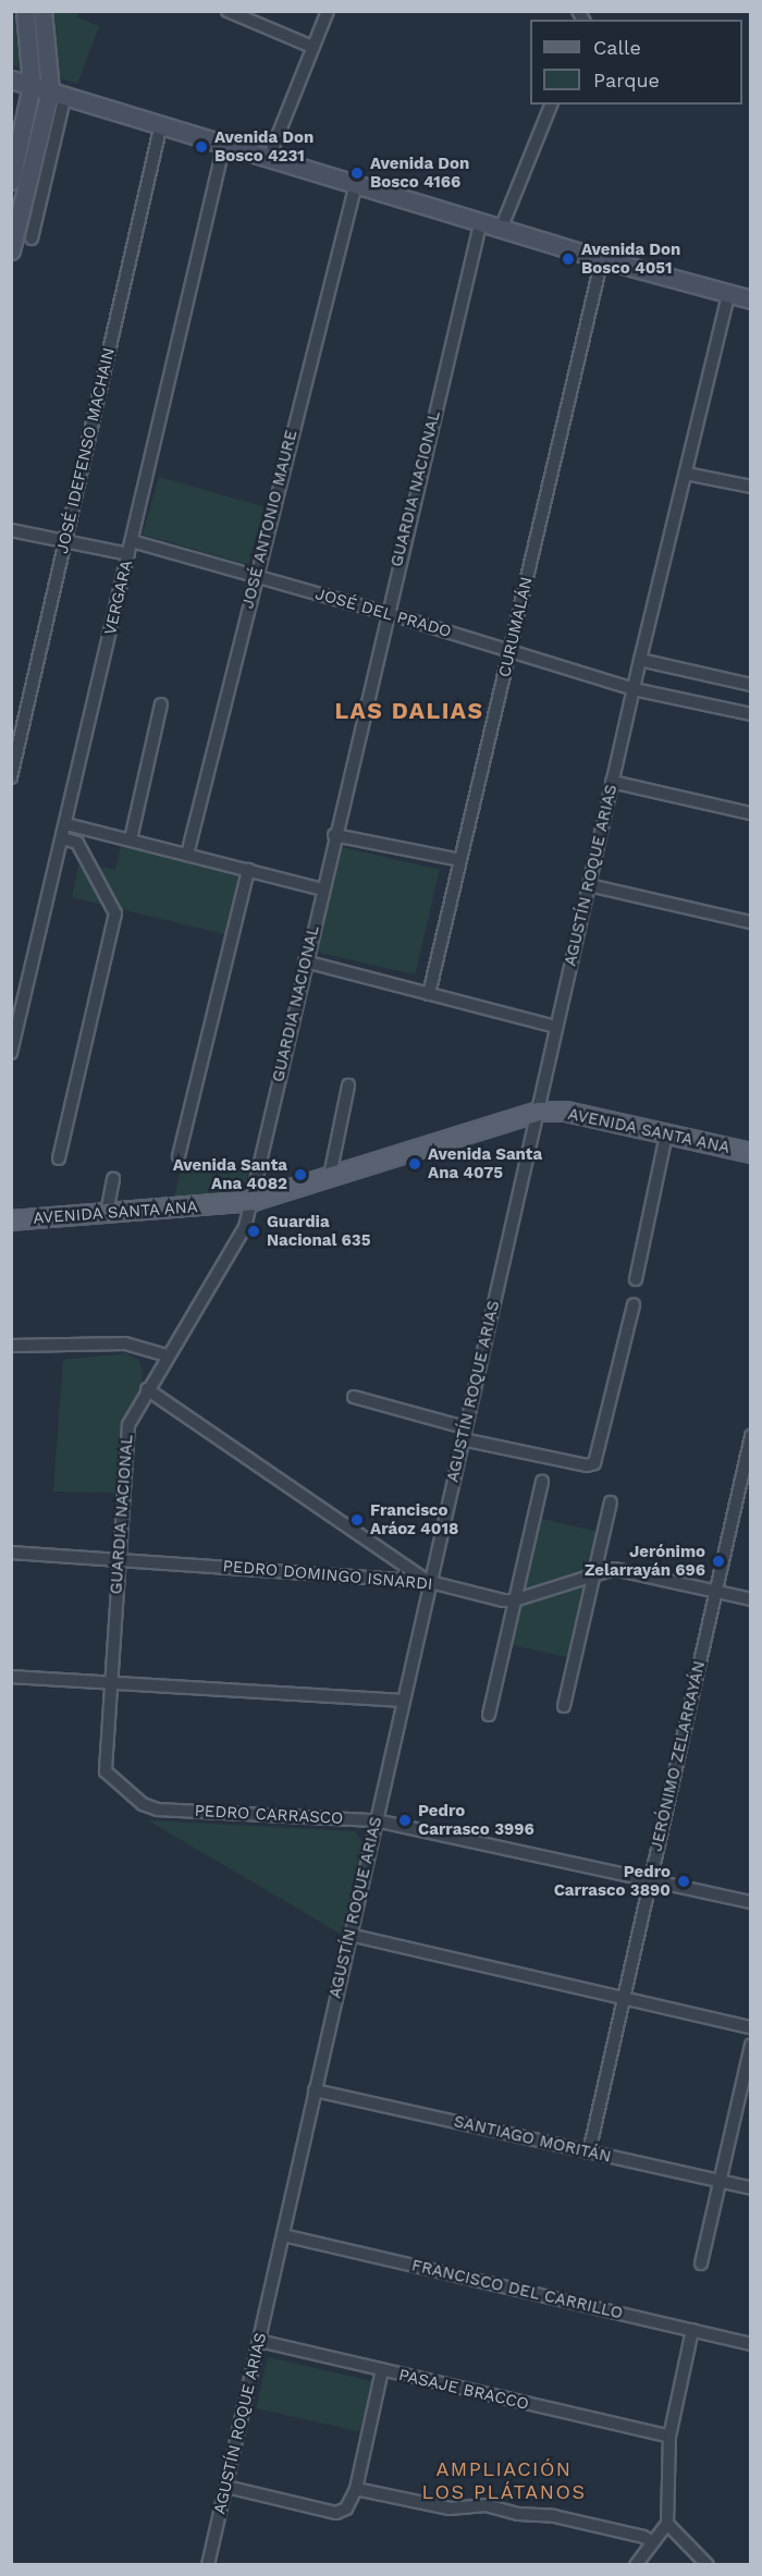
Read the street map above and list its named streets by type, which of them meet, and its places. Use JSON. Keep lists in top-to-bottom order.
{
  "streets": {
    "main road": ["AVENIDA SANTA ANA"],
    "street": [
      "JOSÉ IDEFENSO MACHAIN",
      "GUARDIA NACIONAL",
      "JOSÉ ANTONIO MAURE",
      "VERGARA",
      "JOSÉ DEL PRADO",
      "CURUMALÁN",
      "AGUSTÍN ROQUE ARIAS",
      "PEDRO DOMINGO ISNARDI",
      "JERÓNIMO ZELARRAYÁN",
      "PEDRO CARRASCO",
      "SANTIAGO MORITÁN",
      "FRANCISCO DEL CARRILLO",
      "PASAJE BRACCO"
    ]
  },
  "crossings": [
    ["GUARDIA NACIONAL", "JOSÉ DEL PRADO"],
    ["GUARDIA NACIONAL", "AVENIDA SANTA ANA"],
    ["GUARDIA NACIONAL", "PEDRO DOMINGO ISNARDI"],
    ["GUARDIA NACIONAL", "PEDRO CARRASCO"],
    ["JOSÉ ANTONIO MAURE", "JOSÉ DEL PRADO"],
    ["VERGARA", "JOSÉ DEL PRADO"],
    ["JOSÉ DEL PRADO", "CURUMALÁN"],
    ["JOSÉ DEL PRADO", "AGUSTÍN ROQUE ARIAS"],
    ["AGUSTÍN ROQUE ARIAS", "AVENIDA SANTA ANA"],
    ["AGUSTÍN ROQUE ARIAS", "PEDRO DOMINGO ISNARDI"],
    ["AGUSTÍN ROQUE ARIAS", "PEDRO CARRASCO"],
    ["AGUSTÍN ROQUE ARIAS", "SANTIAGO MORITÁN"],
    ["AGUSTÍN ROQUE ARIAS", "FRANCISCO DEL CARRILLO"],
    ["AGUSTÍN ROQUE ARIAS", "PASAJE BRACCO"],
    ["JERÓNIMO ZELARRAYÁN", "PEDRO CARRASCO"],
    ["JERÓNIMO ZELARRAYÁN", "SANTIAGO MORITÁN"]
  ],
  "districts": ["LAS DALIAS", "AMPLIACIÓN LOS PLÁTANOS"],
  "places": [
    "Avenida Don Bosco 4231",
    "Avenida Don Bosco 4166",
    "Avenida Don Bosco 4051",
    "Avenida Santa Ana 4075",
    "Avenida Santa Ana 4082",
    "Guardia Nacional 635",
    "Francisco Aráoz 4018",
    "Jerónimo Zelarrayán 696",
    "Pedro Carrasco 3996",
    "Pedro Carrasco 3890"
  ],
  "legend": ["Calle", "Parque"]
}
